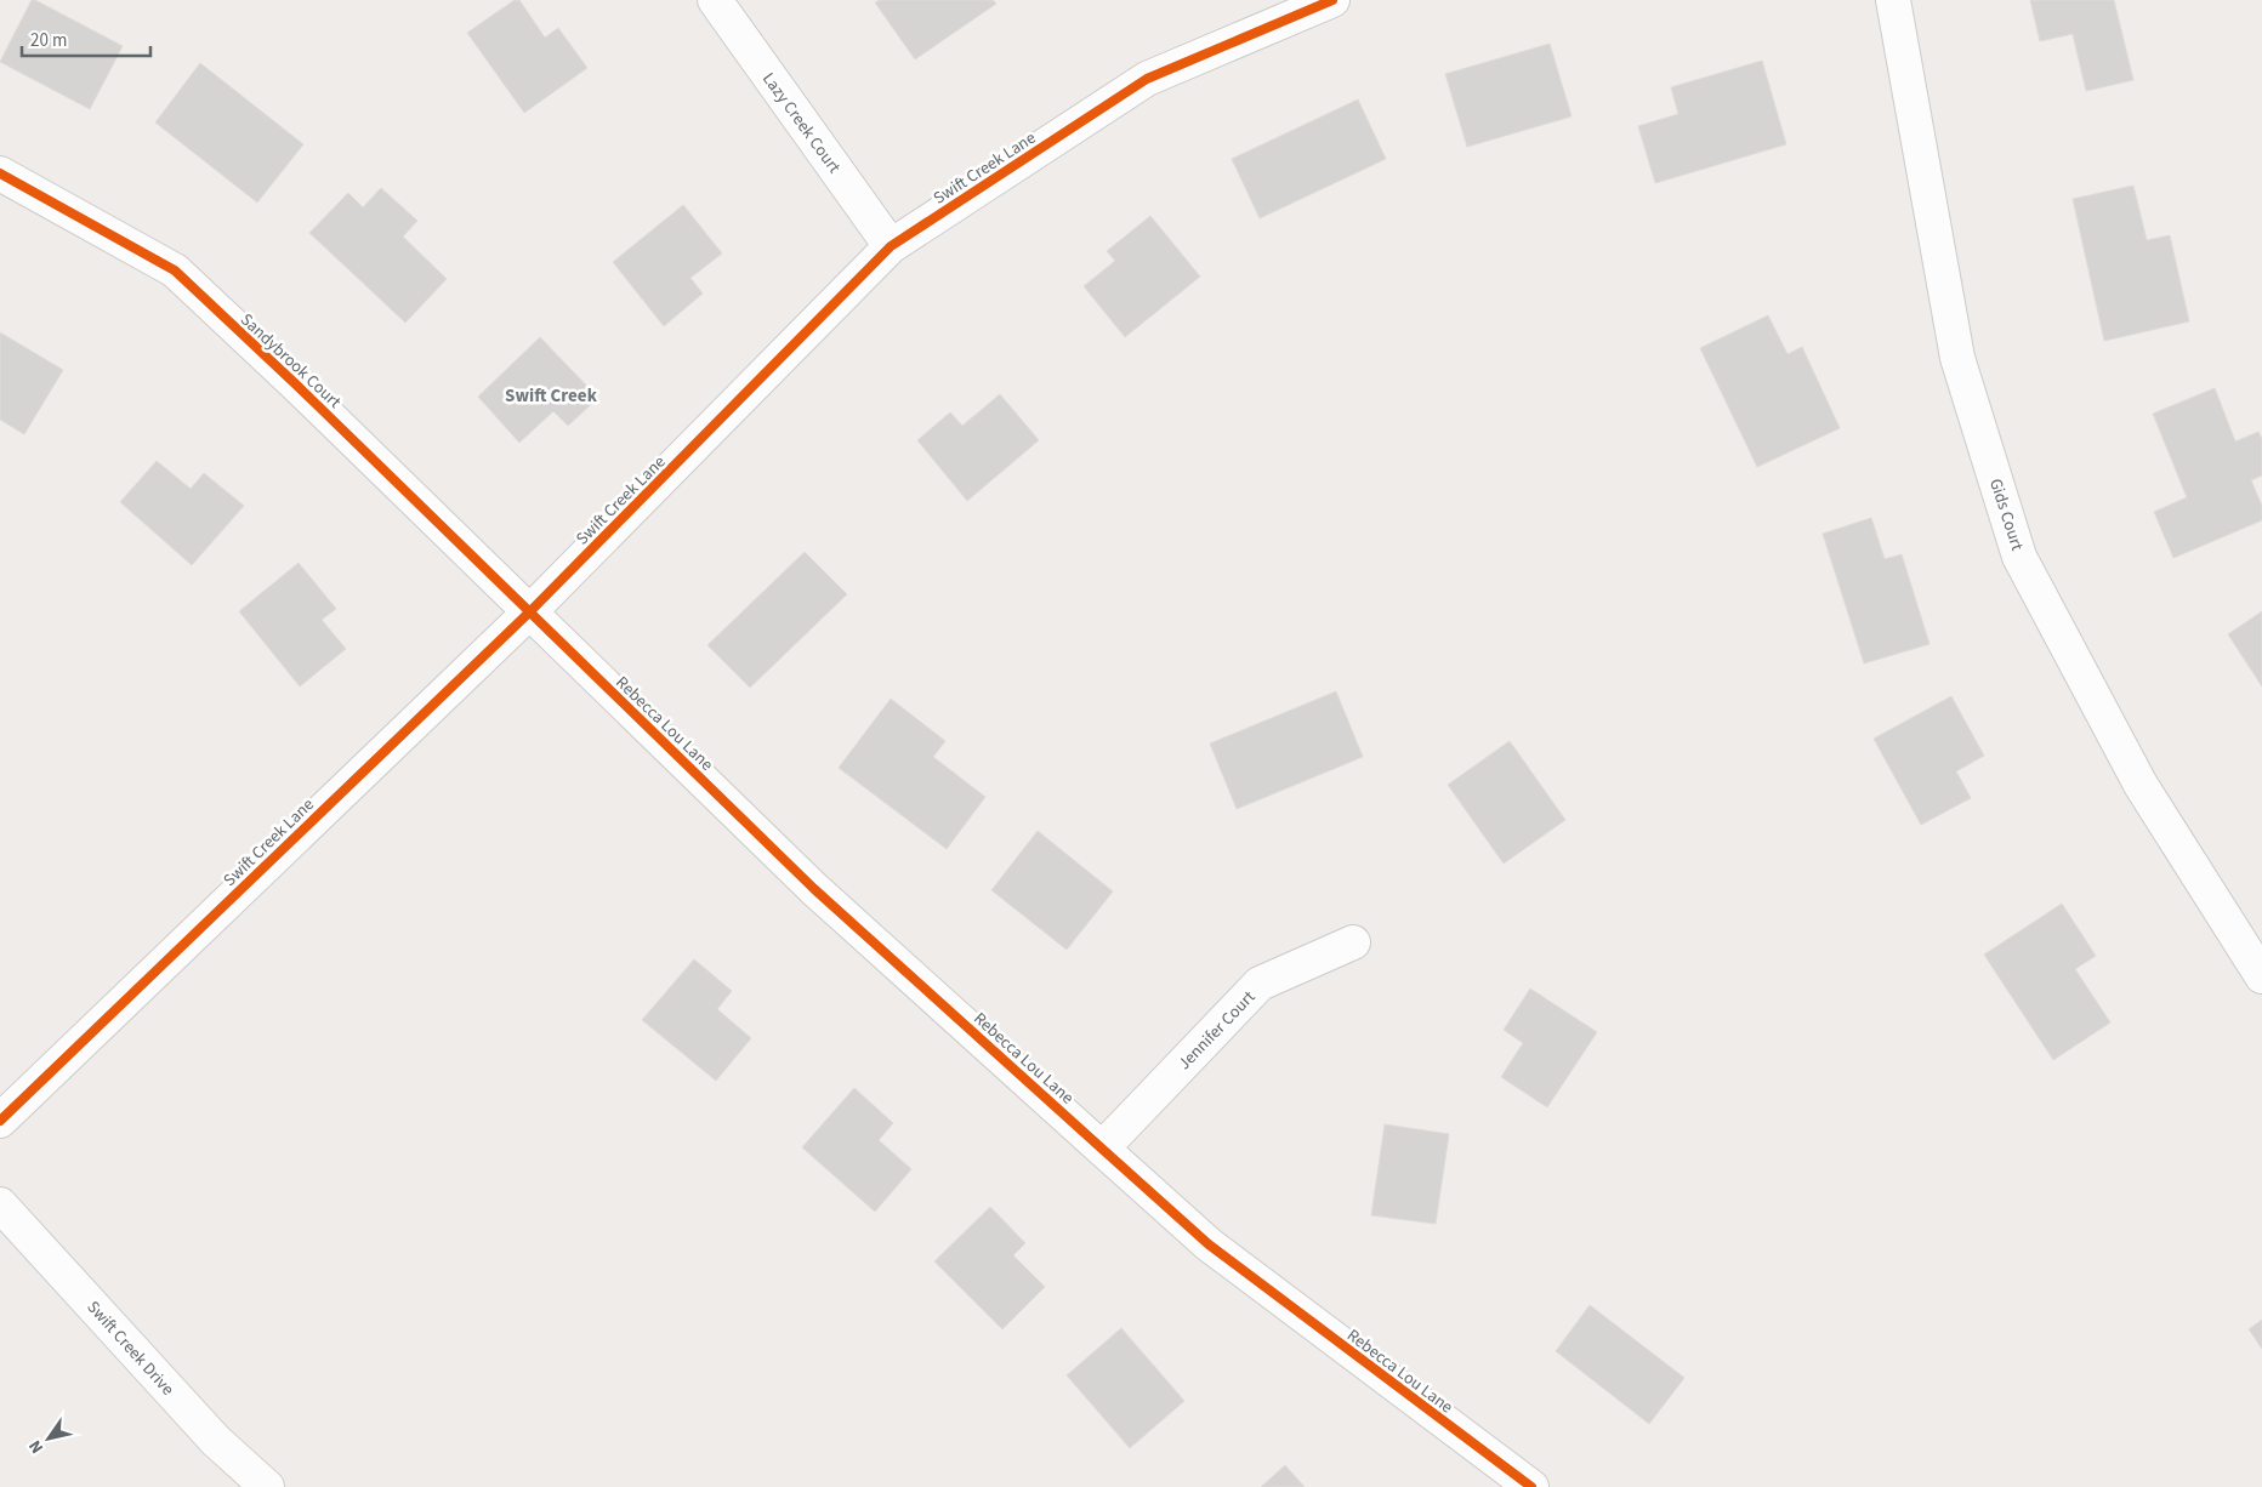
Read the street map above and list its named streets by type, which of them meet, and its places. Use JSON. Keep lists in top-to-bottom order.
{
  "streets": {
    "street": [
      "Lazy Creek Court",
      "Swift Creek Lane",
      "Sandybrook Court",
      "Gids Court",
      "Rebecca Lou Lane",
      "Jennifer Court",
      "Swift Creek Drive"
    ]
  },
  "crossings": [
    ["Lazy Creek Court", "Swift Creek Lane"],
    ["Swift Creek Lane", "Sandybrook Court"],
    ["Swift Creek Lane", "Rebecca Lou Lane"],
    ["Sandybrook Court", "Rebecca Lou Lane"],
    ["Rebecca Lou Lane", "Jennifer Court"]
  ],
  "districts": ["Swift Creek"],
  "scale_bar": "20 m",
  "north": "bottom left"
}
